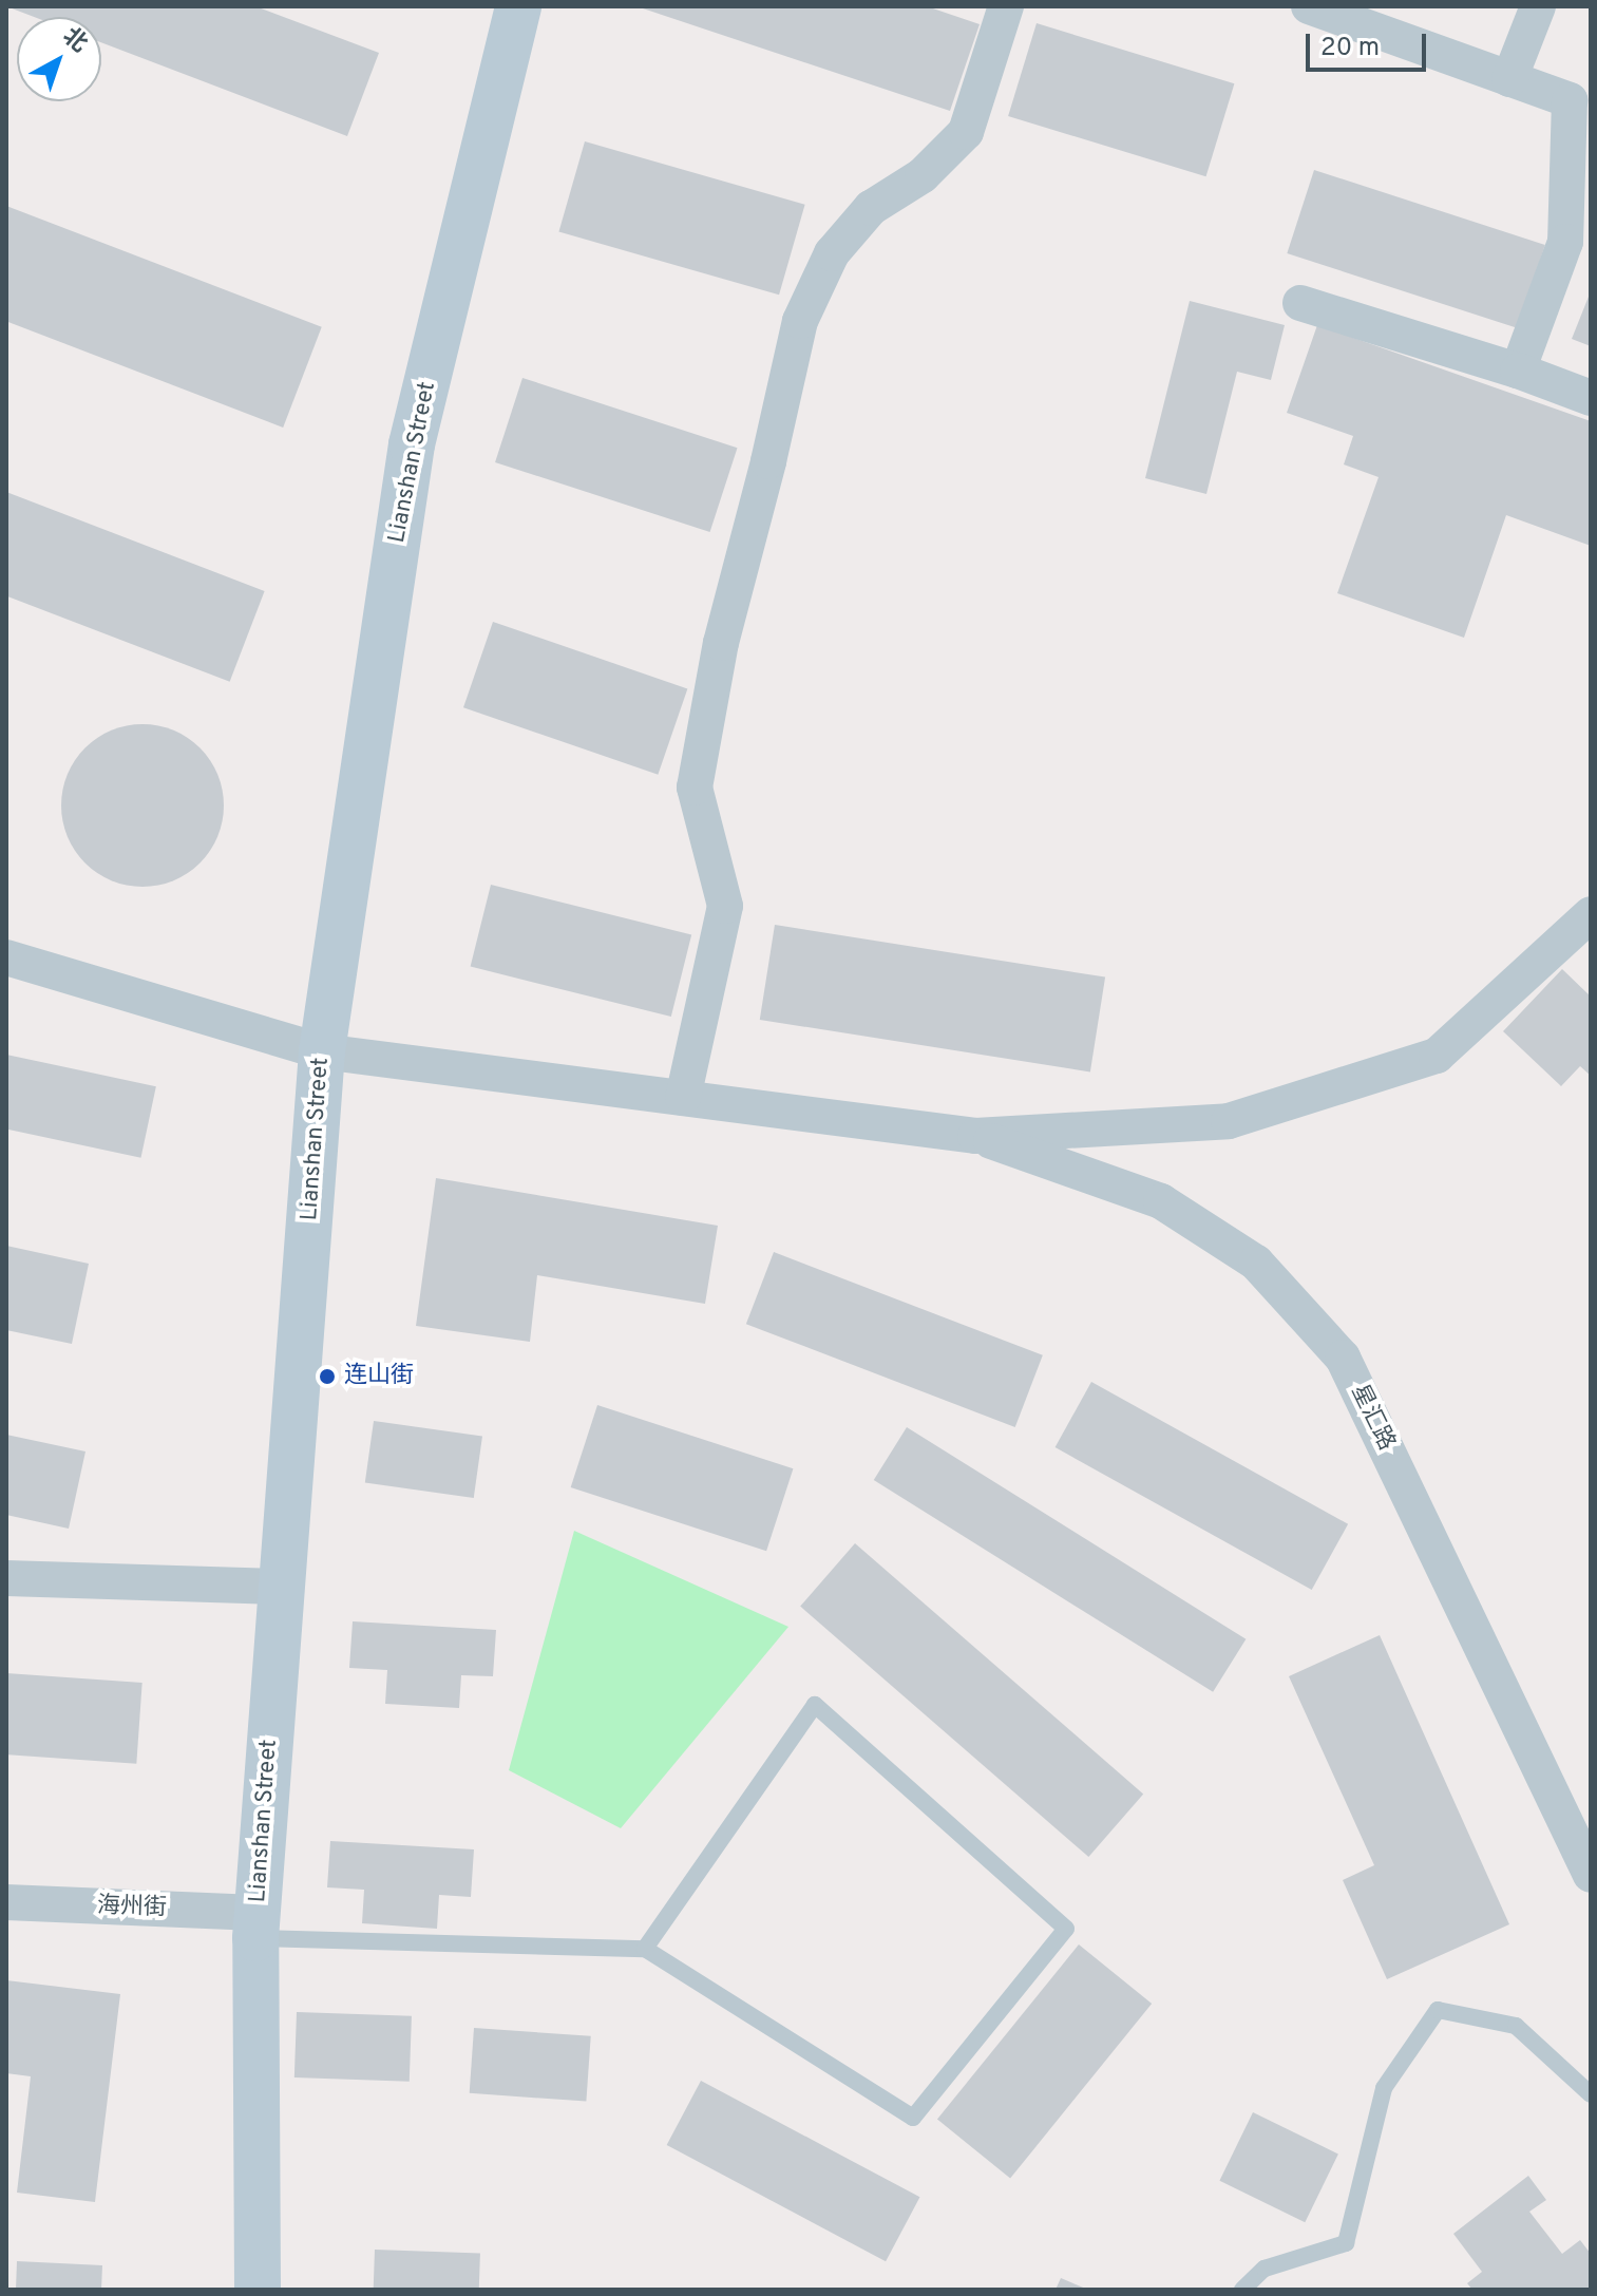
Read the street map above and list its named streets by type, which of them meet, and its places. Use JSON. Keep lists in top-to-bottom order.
{
  "streets": {
    "street": ["Lianshan Street", "星汇路", "海州街"]
  },
  "crossings": [
    ["Lianshan Street", "海州街"]
  ],
  "places": ["连山街"],
  "scale_bar": "20 m",
  "north": "top right"
}
